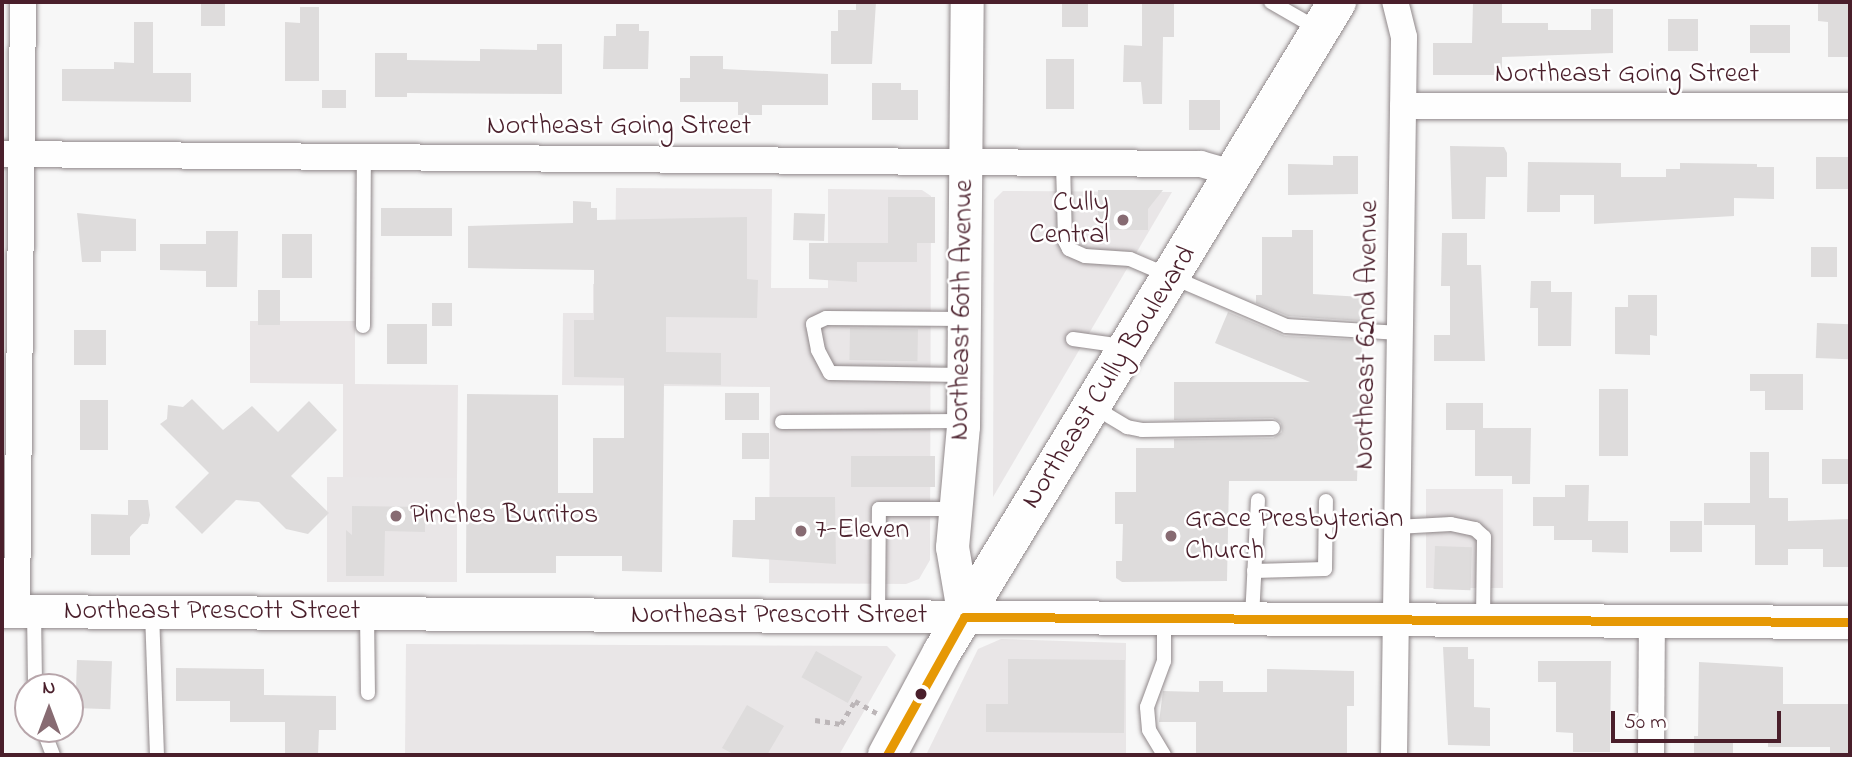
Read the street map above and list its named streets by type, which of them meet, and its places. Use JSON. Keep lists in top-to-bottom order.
{
  "streets": {
    "main road": ["Northeast Cully Boulevard"],
    "street": [
      "Northeast Going Street",
      "Northeast 60th Avenue",
      "Northeast 62nd Avenue",
      "Northeast Prescott Street"
    ]
  },
  "crossings": [
    ["Northeast Going Street", "Northeast 60th Avenue"],
    ["Northeast Going Street", "Northeast 62nd Avenue"],
    ["Northeast Going Street", "Northeast Cully Boulevard"],
    ["Northeast 60th Avenue", "Northeast Cully Boulevard"],
    ["Northeast 60th Avenue", "Northeast Prescott Street"],
    ["Northeast 62nd Avenue", "Northeast Prescott Street"],
    ["Northeast Cully Boulevard", "Northeast Prescott Street"]
  ],
  "places": [
    "Cully Central",
    "Pinches Burritos",
    "7-Eleven",
    "Grace Presbyterian Church"
  ],
  "scale_bar": "50 m",
  "north": "top"
}
